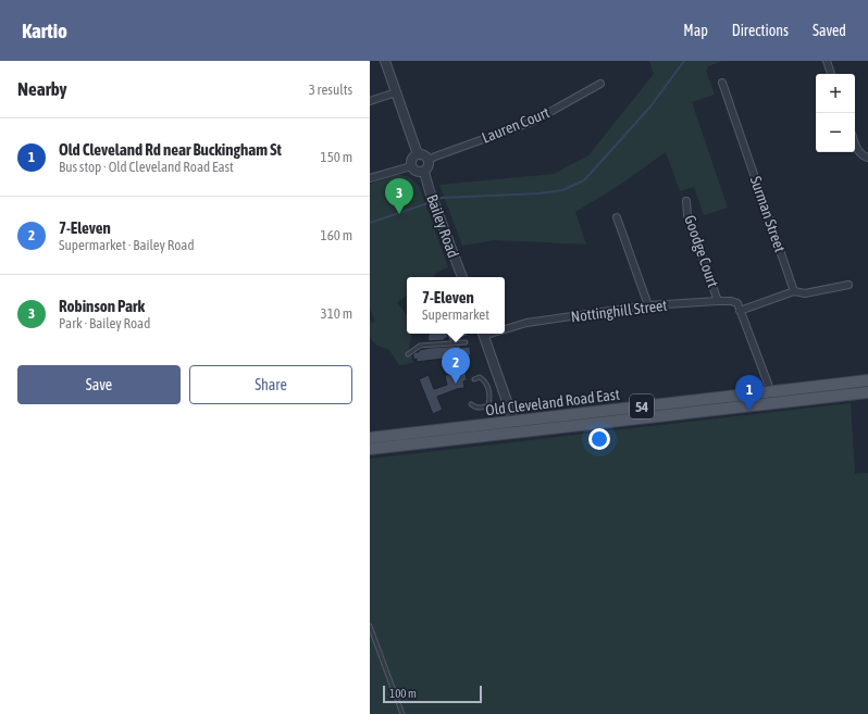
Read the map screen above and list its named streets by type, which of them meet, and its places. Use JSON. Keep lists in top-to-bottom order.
{
  "streets": {
    "main road": ["Old Cleveland Road East", "54"],
    "street": [
      "Lauren Court",
      "Surman Street",
      "Bailey Road",
      "Goodge Court",
      "Nottinghill Street"
    ]
  },
  "crossings": [
    ["Lauren Court", "Bailey Road"],
    ["Goodge Court", "Nottinghill Street"]
  ],
  "scale_bar": "100 m",
  "page": {
    "header": "Kartio",
    "nav": ["Map", "Directions", "Saved"],
    "heading": ["Nearby", "3 results"],
    "map_buttons": ["+", "−"],
    "list": [
      {
        "mark": "1",
        "name": "Old Cleveland Rd near Buckingham St",
        "note": "Bus stop · Old Cleveland Road East",
        "value": "150 m"
      },
      {
        "mark": "2",
        "name": "7-Eleven",
        "note": "Supermarket · Bailey Road",
        "value": "160 m"
      },
      {
        "mark": "3",
        "name": "Robinson Park",
        "note": "Park · Bailey Road",
        "value": "310 m"
      }
    ],
    "pins": ["3", "2", "1"],
    "popup": ["7-Eleven", "Supermarket"],
    "buttons": ["Save", "Share"],
    "scale": "100 m"
  }
}
